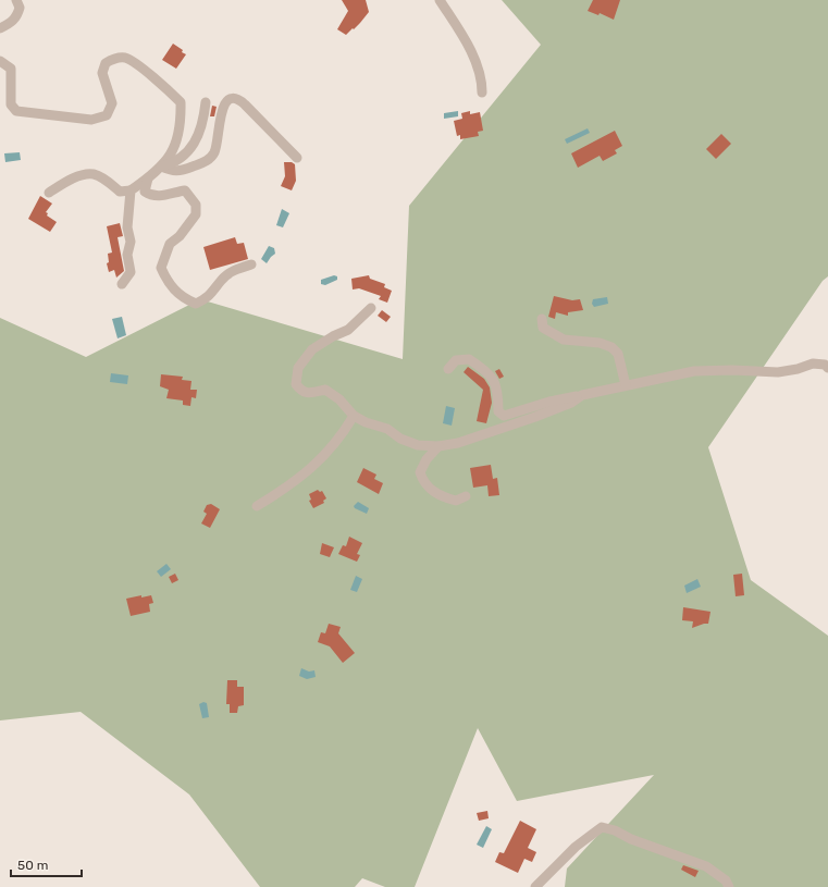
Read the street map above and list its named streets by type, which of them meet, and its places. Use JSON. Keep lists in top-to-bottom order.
{
  "scale_bar": "50 m"
}
